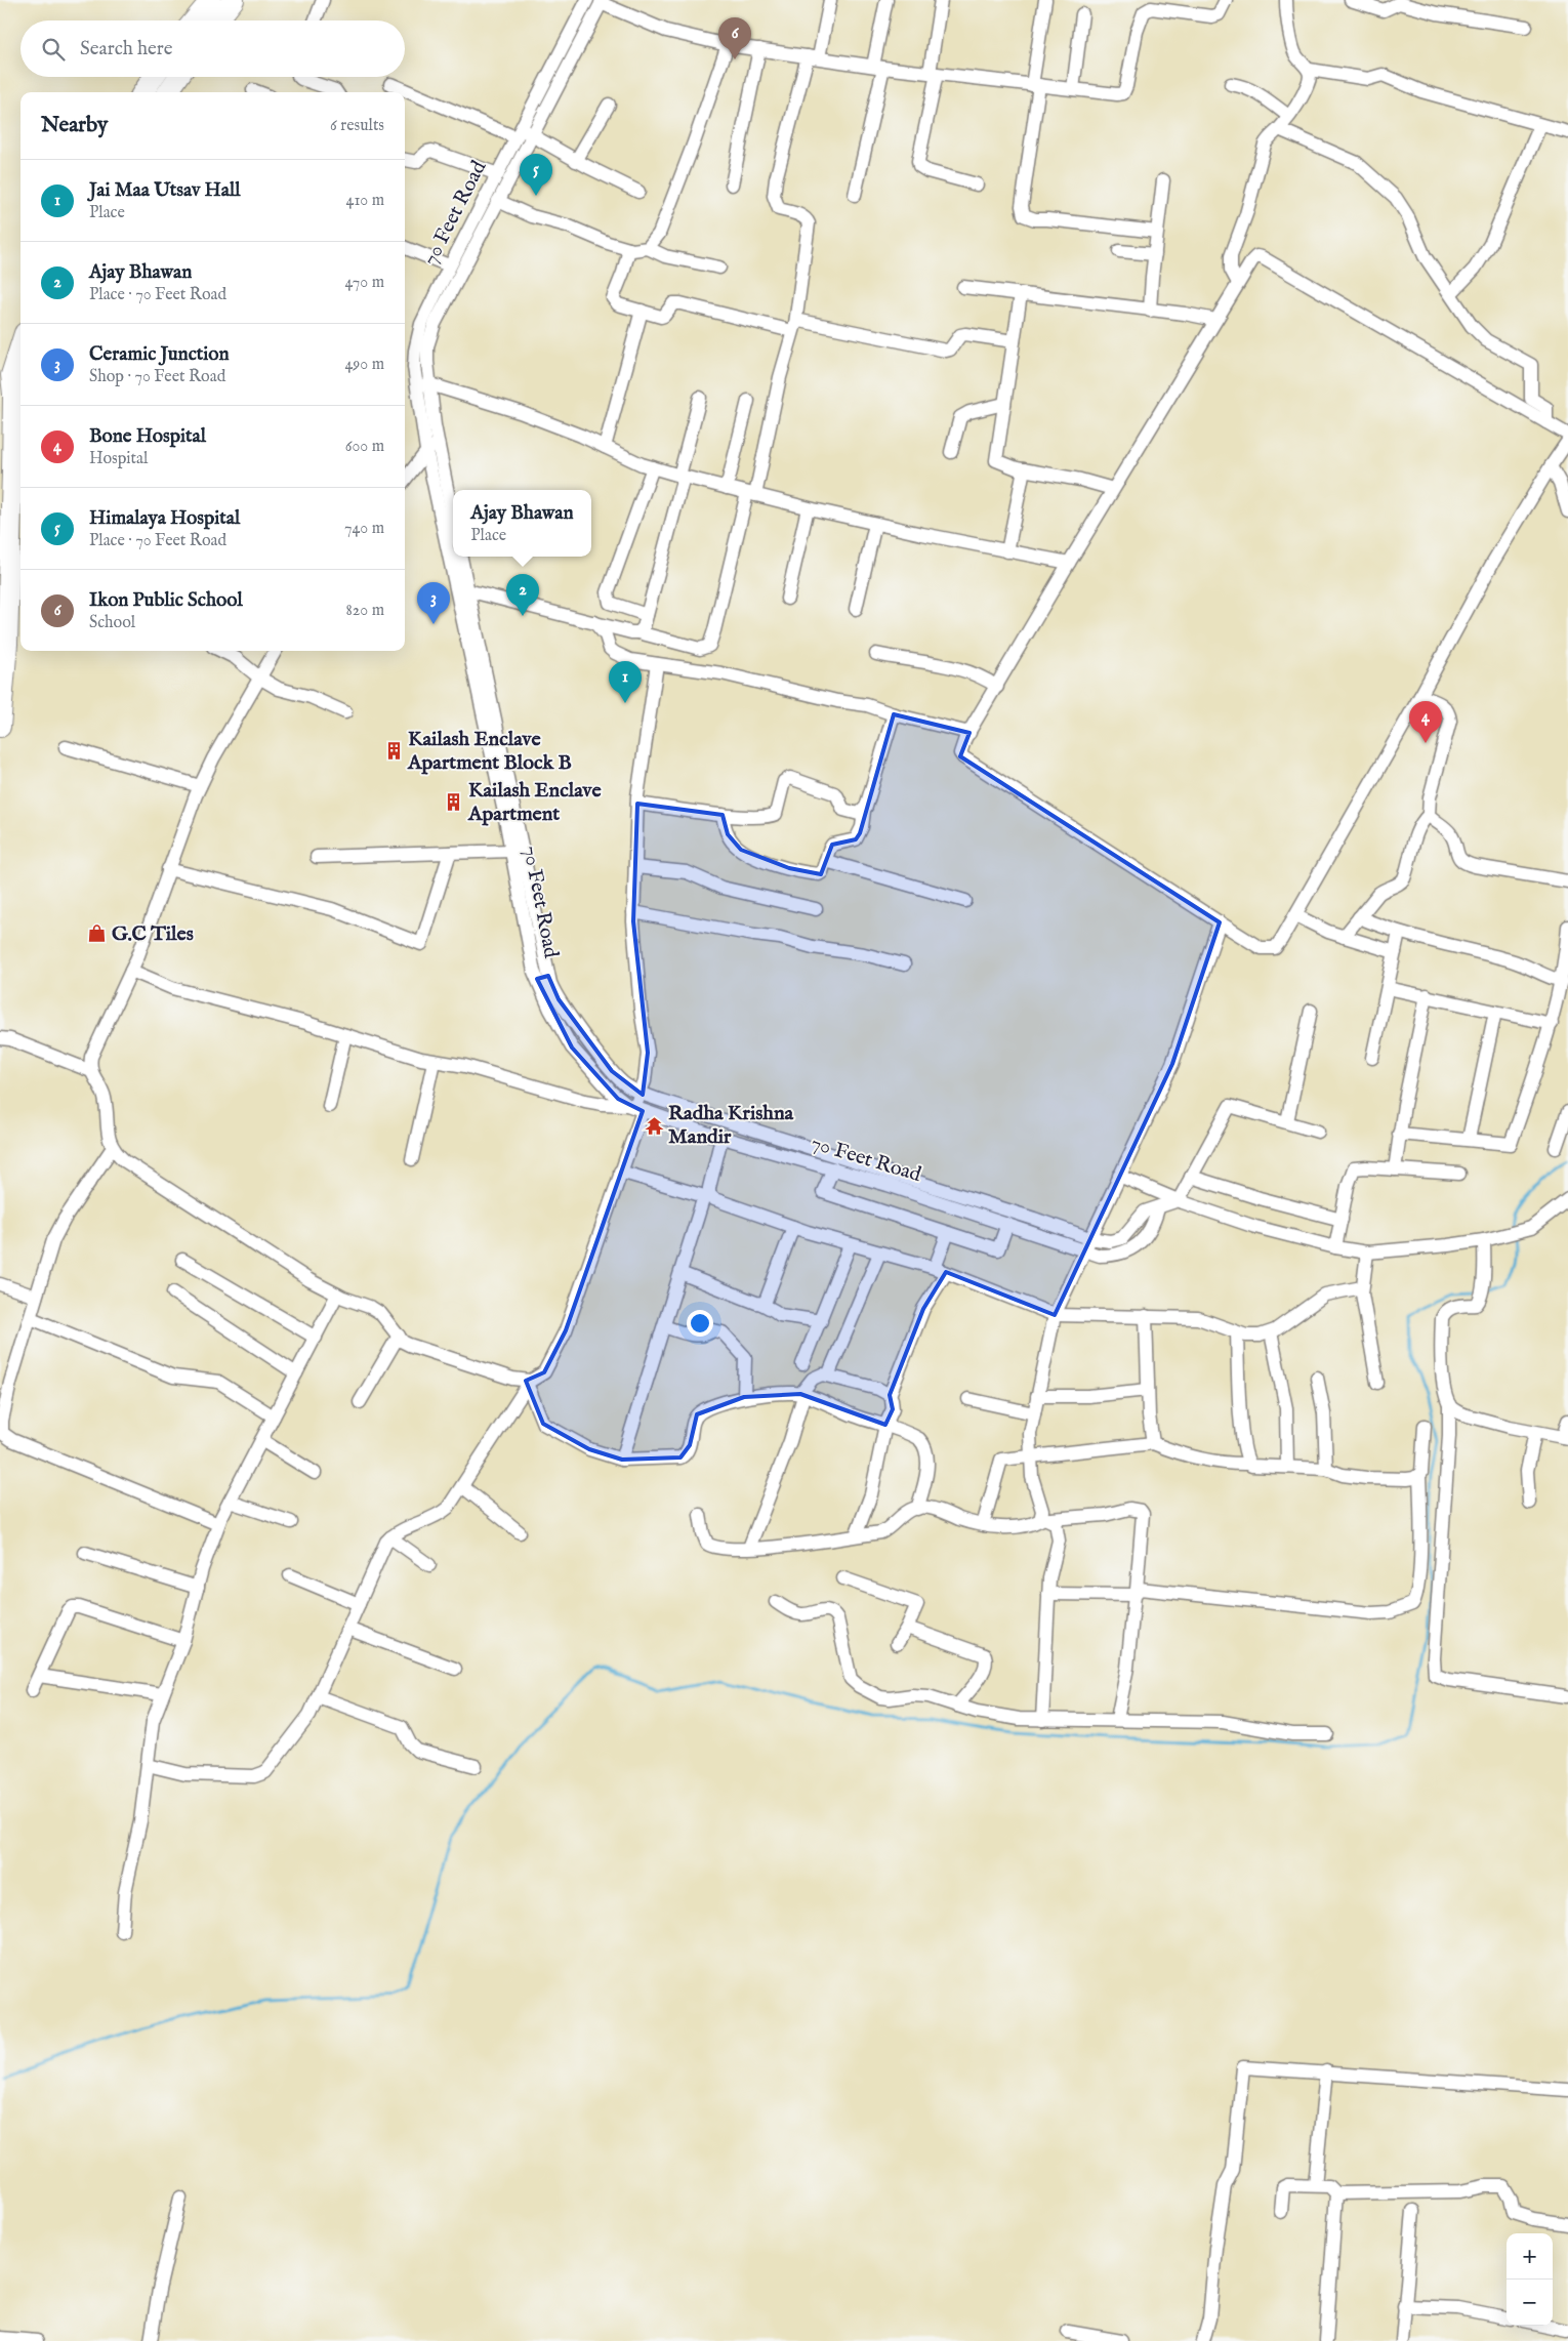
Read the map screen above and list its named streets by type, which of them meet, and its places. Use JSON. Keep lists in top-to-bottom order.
{
  "streets": {
    "street": ["70 Feet Road"]
  },
  "places": {
    "building": ["Kailash Enclave Apartment Block B", "Kailash Enclave Apartment"],
    "shop": ["G.C Tiles"],
    "temple": ["Radha Krishna Mandir"]
  },
  "page": {
    "pins": [
      "6",
      "5",
      "2",
      "3",
      "1",
      "4"
    ],
    "search": "Search here",
    "heading": ["Nearby", "6 results"],
    "list": [
      {
        "mark": "1",
        "name": "Jai Maa Utsav Hall",
        "note": "Place",
        "value": "410 m"
      },
      {
        "mark": "2",
        "name": "Ajay Bhawan",
        "note": "Place · 70 Feet Road",
        "value": "470 m"
      },
      {
        "mark": "3",
        "name": "Ceramic Junction",
        "note": "Shop · 70 Feet Road",
        "value": "490 m"
      },
      {
        "mark": "4",
        "name": "Bone Hospital",
        "note": "Hospital",
        "value": "600 m"
      },
      {
        "mark": "5",
        "name": "Himalaya Hospital",
        "note": "Place · 70 Feet Road",
        "value": "740 m"
      },
      {
        "mark": "6",
        "name": "Ikon Public School",
        "note": "School",
        "value": "820 m"
      }
    ],
    "popup": ["Ajay Bhawan", "Place"],
    "map_buttons": ["+", "−"]
  }
}
